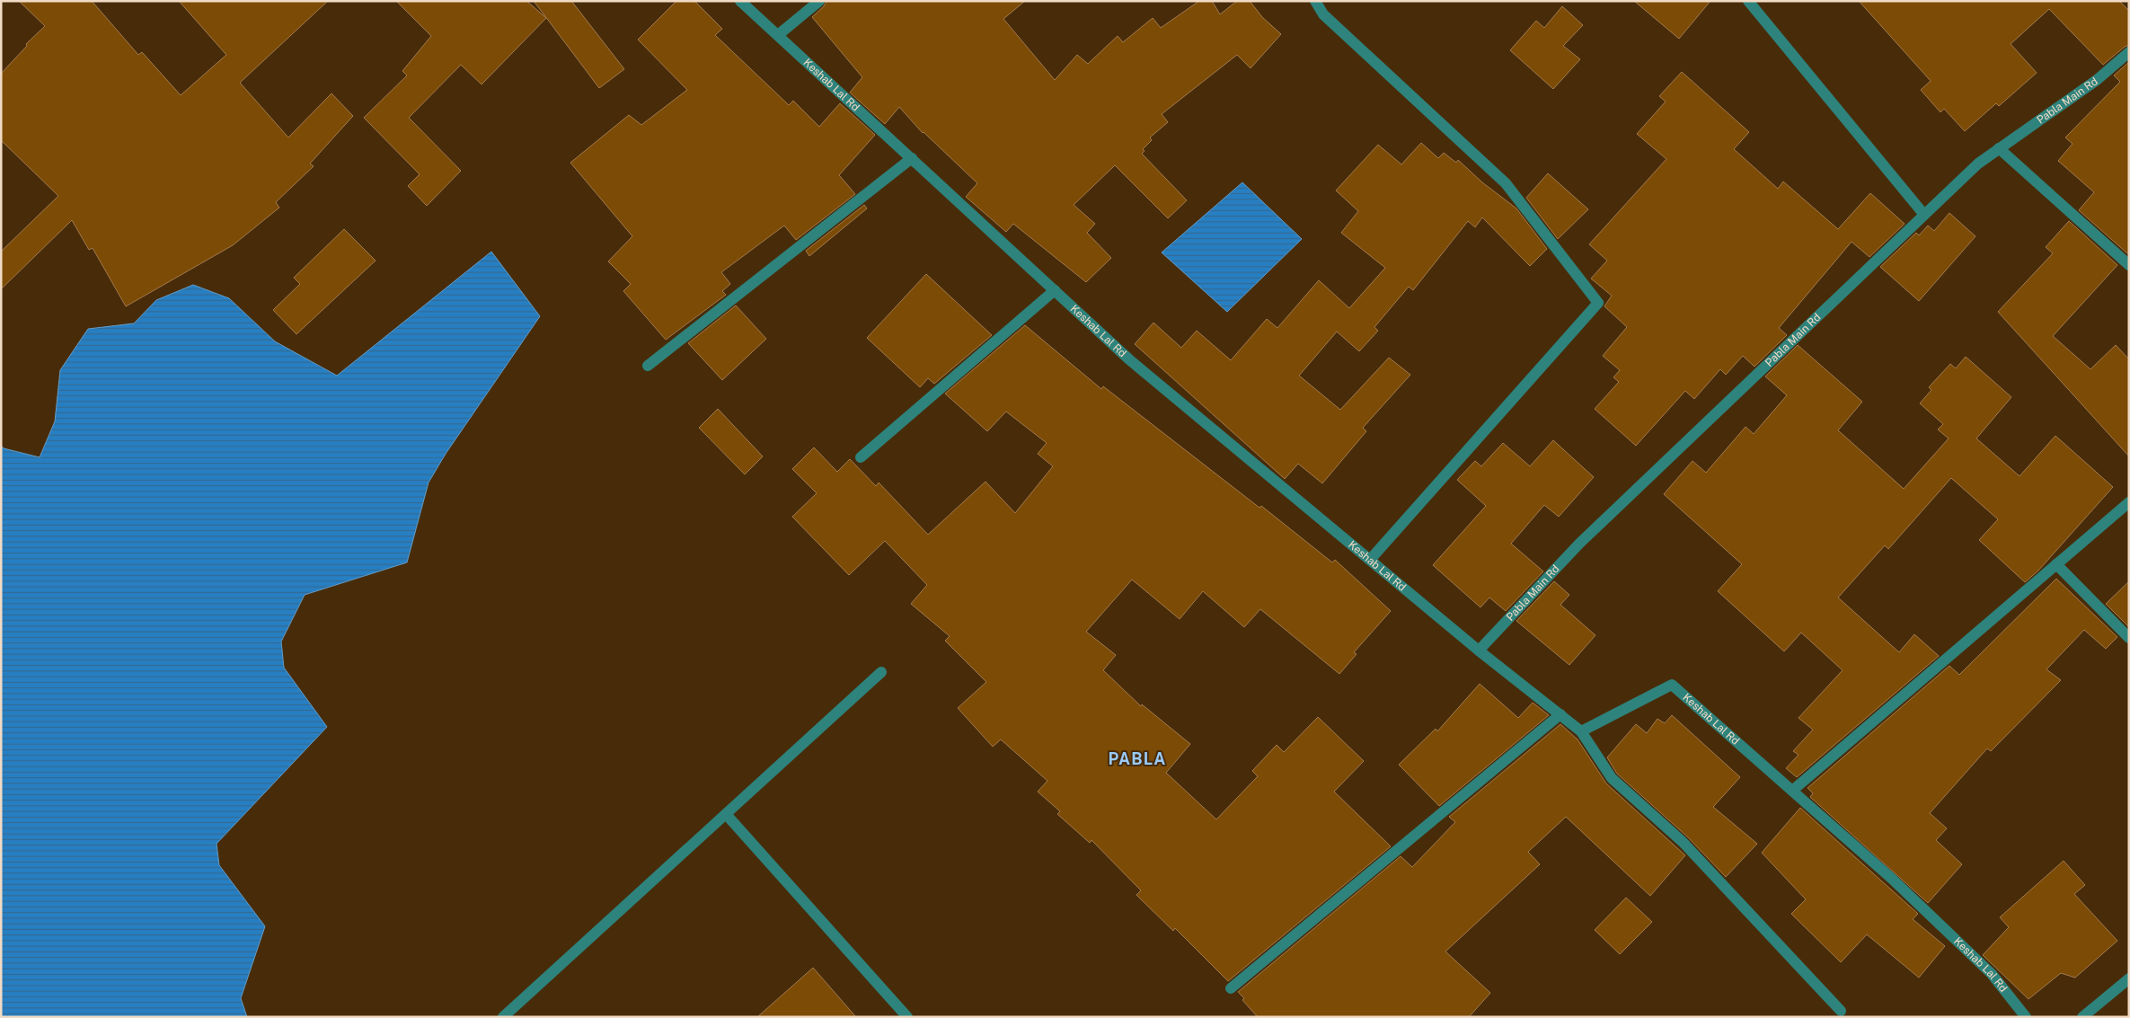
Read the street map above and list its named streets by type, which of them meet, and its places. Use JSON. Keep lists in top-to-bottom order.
{
  "streets": {
    "street": ["Keshab Lal Rd", "Pabla Main Rd"]
  },
  "crossings": [
    ["Keshab Lal Rd", "Pabla Main Rd"]
  ],
  "districts": ["PABLA"]
}
